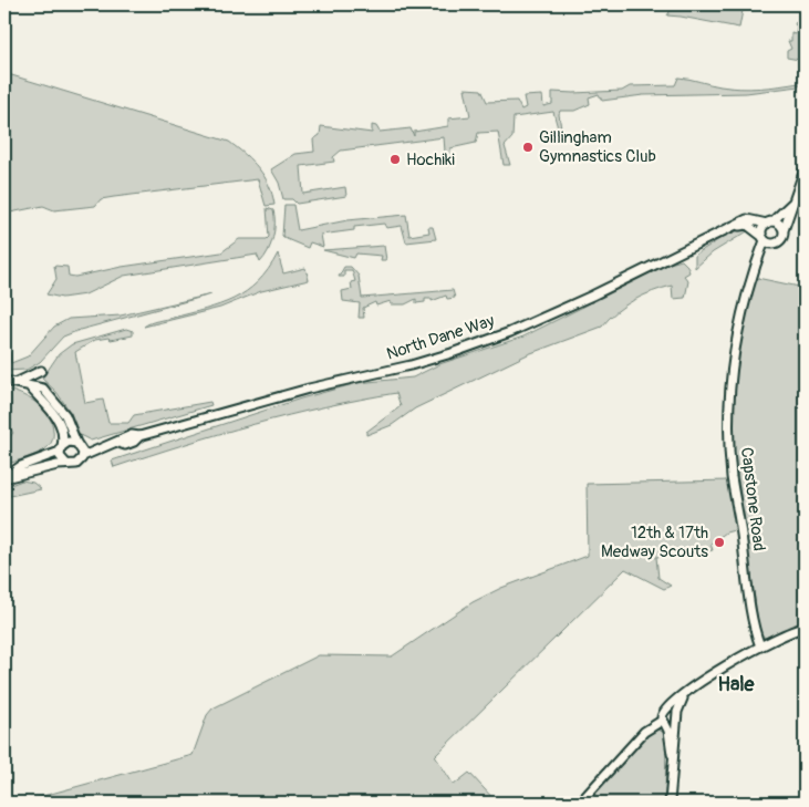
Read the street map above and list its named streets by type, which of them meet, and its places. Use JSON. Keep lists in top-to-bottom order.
{
  "streets": {
    "street": ["North Dane Way", "Capstone Road"]
  },
  "crossings": [
    ["North Dane Way", "Capstone Road"]
  ],
  "districts": ["Hale"],
  "places": ["Gillingham Gymnastics Club", "Hochiki", "12th & 17th Medway Scouts"]
}
